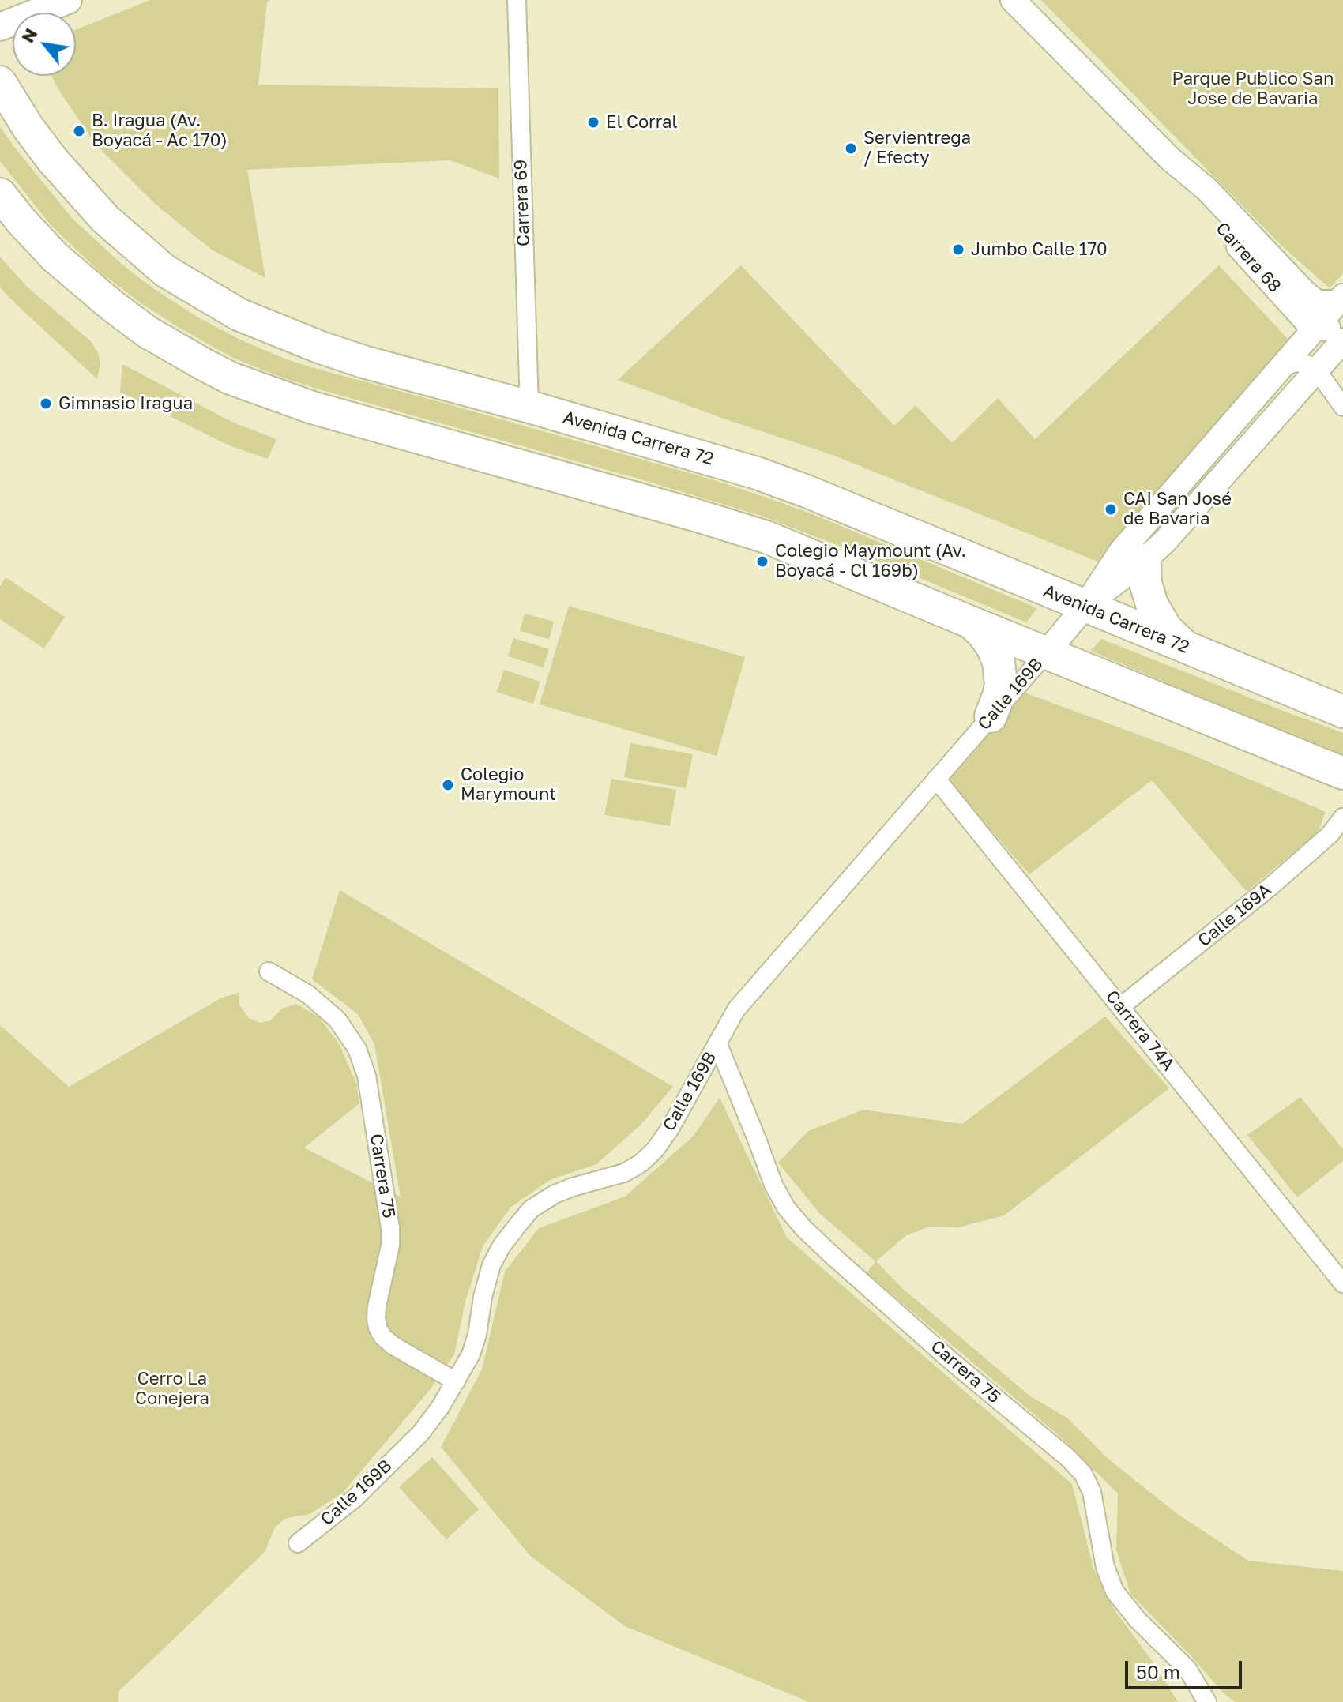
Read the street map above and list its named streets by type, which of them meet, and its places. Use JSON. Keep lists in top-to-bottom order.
{
  "streets": {
    "highway": ["Avenida Carrera 72"],
    "main road": ["Carrera 68", "Calle 169B"],
    "street": [
      "Carrera 69",
      "Calle 169A",
      "Carrera 74A",
      "Carrera 75"
    ]
  },
  "crossings": [
    ["Carrera 69", "Avenida Carrera 72"],
    ["Carrera 68", "Calle 169B"],
    ["Avenida Carrera 72", "Calle 169B"],
    ["Calle 169B", "Carrera 74A"],
    ["Calle 169B", "Carrera 75"],
    ["Calle 169A", "Carrera 74A"]
  ],
  "parks": ["Parque Publico San Jose de Bavaria", "Cerro La Conejera"],
  "places": [
    "El Corral",
    "B. Iragua (Av. Boyacá - Ac 170)",
    "Servientrega / Efecty",
    "Jumbo Calle 170",
    "Gimnasio Iragua",
    "CAI San José de Bavaria",
    "Colegio Maymount (Av. Boyacá - Cl 169b)",
    "Colegio Marymount"
  ],
  "scale_bar": "50 m",
  "north": "top left"
}
